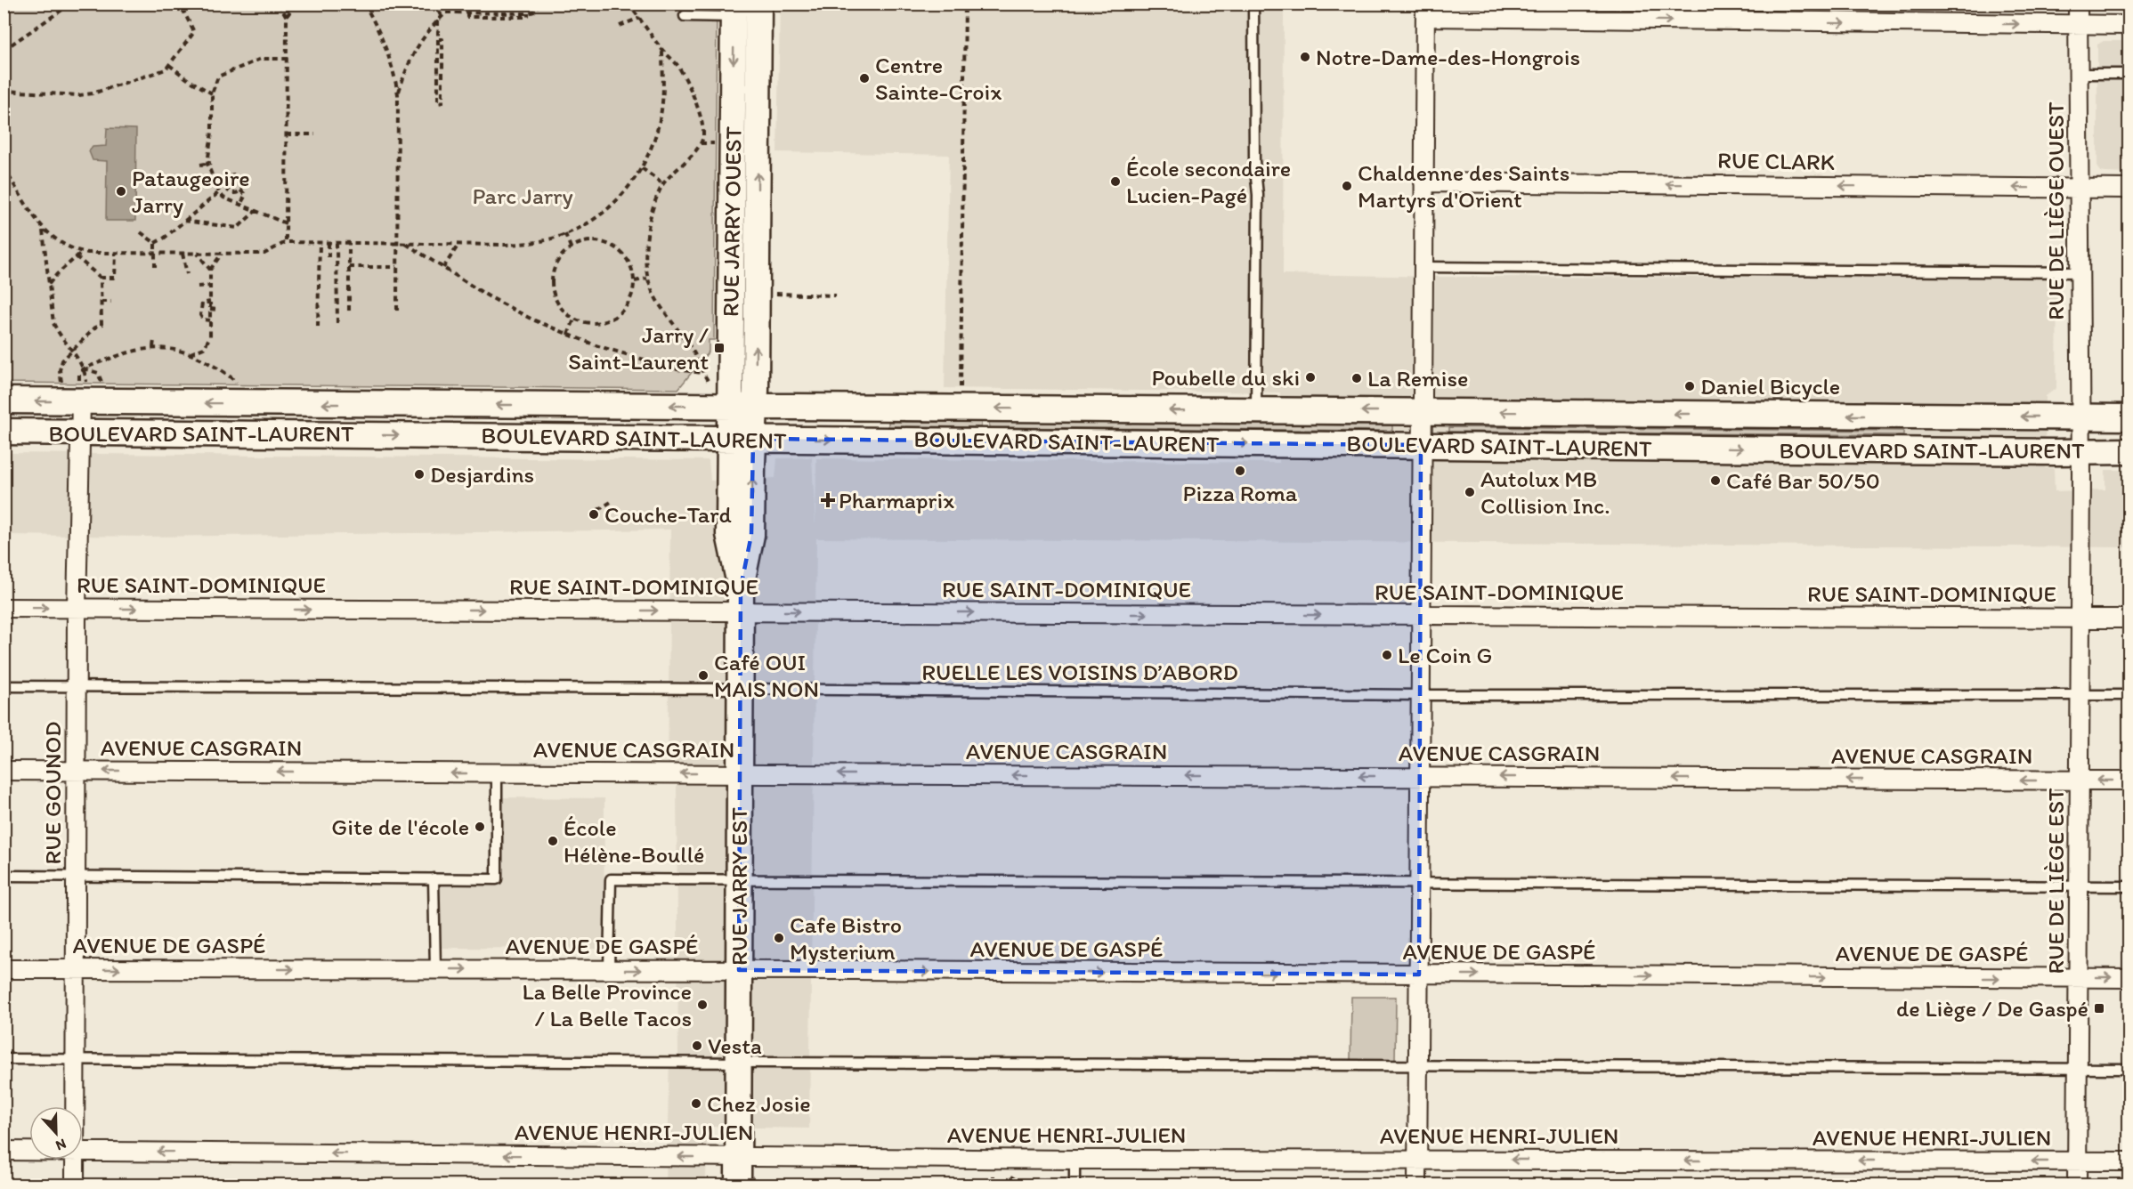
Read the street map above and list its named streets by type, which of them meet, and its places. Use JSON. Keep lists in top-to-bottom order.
{
  "streets": {
    "main road": ["RUE JARRY OUEST", "BOULEVARD SAINT-LAURENT", "RUE JARRY EST"],
    "street": [
      "RUE CLARK",
      "RUE DE LIÈGE OUEST",
      "RUE SAINT-DOMINIQUE",
      "AVENUE CASGRAIN",
      "RUE GOUNOD",
      "RUE DE LIÈGE EST",
      "AVENUE DE GASPÉ",
      "AVENUE HENRI-JULIEN"
    ],
    "lane": ["RUELLE LES VOISINS D’ABORD"]
  },
  "crossings": [
    ["RUE CLARK", "RUE DE LIÈGE OUEST"],
    ["RUE DE LIÈGE OUEST", "BOULEVARD SAINT-LAURENT"],
    ["RUE DE LIÈGE OUEST", "RUE DE LIÈGE EST"],
    ["RUE JARRY OUEST", "BOULEVARD SAINT-LAURENT"],
    ["RUE JARRY OUEST", "RUE JARRY EST"],
    ["BOULEVARD SAINT-LAURENT", "RUE GOUNOD"],
    ["BOULEVARD SAINT-LAURENT", "RUE DE LIÈGE EST"],
    ["BOULEVARD SAINT-LAURENT", "RUE JARRY EST"],
    ["RUE SAINT-DOMINIQUE", "RUE GOUNOD"],
    ["RUE SAINT-DOMINIQUE", "RUE DE LIÈGE EST"],
    ["RUE SAINT-DOMINIQUE", "RUE JARRY EST"],
    ["RUELLE LES VOISINS D’ABORD", "RUE GOUNOD"],
    ["RUELLE LES VOISINS D’ABORD", "RUE DE LIÈGE EST"],
    ["RUELLE LES VOISINS D’ABORD", "RUE JARRY EST"],
    ["AVENUE CASGRAIN", "RUE GOUNOD"],
    ["AVENUE CASGRAIN", "RUE DE LIÈGE EST"],
    ["AVENUE CASGRAIN", "RUE JARRY EST"],
    ["RUE GOUNOD", "AVENUE DE GASPÉ"],
    ["RUE DE LIÈGE EST", "AVENUE DE GASPÉ"],
    ["RUE DE LIÈGE EST", "AVENUE HENRI-JULIEN"],
    ["RUE JARRY EST", "AVENUE DE GASPÉ"],
    ["RUE JARRY EST", "AVENUE HENRI-JULIEN"]
  ],
  "one_way": [
    "RUE CLARK",
    "RUE SAINT-DOMINIQUE",
    "AVENUE CASGRAIN",
    "AVENUE DE GASPÉ",
    "AVENUE HENRI-JULIEN"
  ],
  "parks": ["Parc Jarry"],
  "places": {
    "other": [
      "Notre-Dame-des-Hongrois",
      "Centre Sainte-Croix",
      "École secondaire Lucien-Pagé",
      "Chaldenne des Saints Martyrs d'Orient",
      "Pataugeoire Jarry",
      "Poubelle du ski",
      "La Remise",
      "Daniel Bicycle",
      "Pizza Roma",
      "Desjardins",
      "Café Bar 50/50",
      "Autolux MB Collision Inc.",
      "Couche-Tard",
      "Le Coin G",
      "Café OUI MAIS NON",
      "Gite de l'école",
      "École Hélène-Boullé",
      "Cafe Bistro Mysterium",
      "La Belle Province / La Belle Tacos",
      "Vesta",
      "Chez Josie"
    ],
    "transit": ["Jarry / Saint-Laurent", "de Liège / De Gaspé"],
    "health": ["Pharmaprix"]
  },
  "north": "bottom"
}
